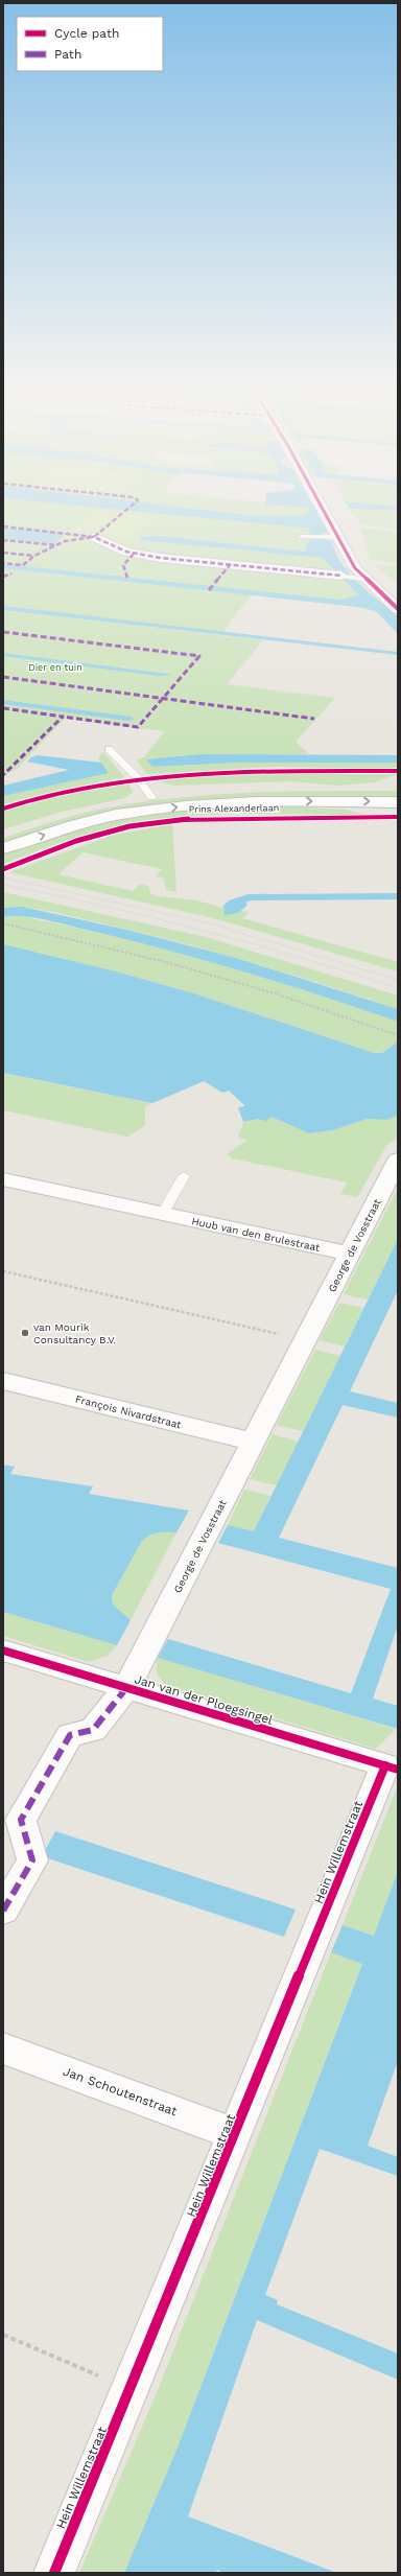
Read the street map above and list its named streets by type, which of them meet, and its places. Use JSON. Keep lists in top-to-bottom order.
{
  "streets": {
    "street": [
      "Prins Alexanderlaan",
      "Huub van den Brulestraat",
      "George de Vosstraat",
      "François Nivardstraat",
      "Jan van der Ploegsingel",
      "Hein Willemstraat",
      "Jan Schoutenstraat"
    ]
  },
  "crossings": [
    ["Huub van den Brulestraat", "George de Vosstraat"],
    ["George de Vosstraat", "François Nivardstraat"],
    ["George de Vosstraat", "Jan van der Ploegsingel"],
    ["Jan van der Ploegsingel", "Hein Willemstraat"],
    ["Hein Willemstraat", "Jan Schoutenstraat"]
  ],
  "parks": ["Dier en tuin"],
  "places": ["van Mourik Consultancy B.V."],
  "legend": ["Cycle path", "Path"]
}
